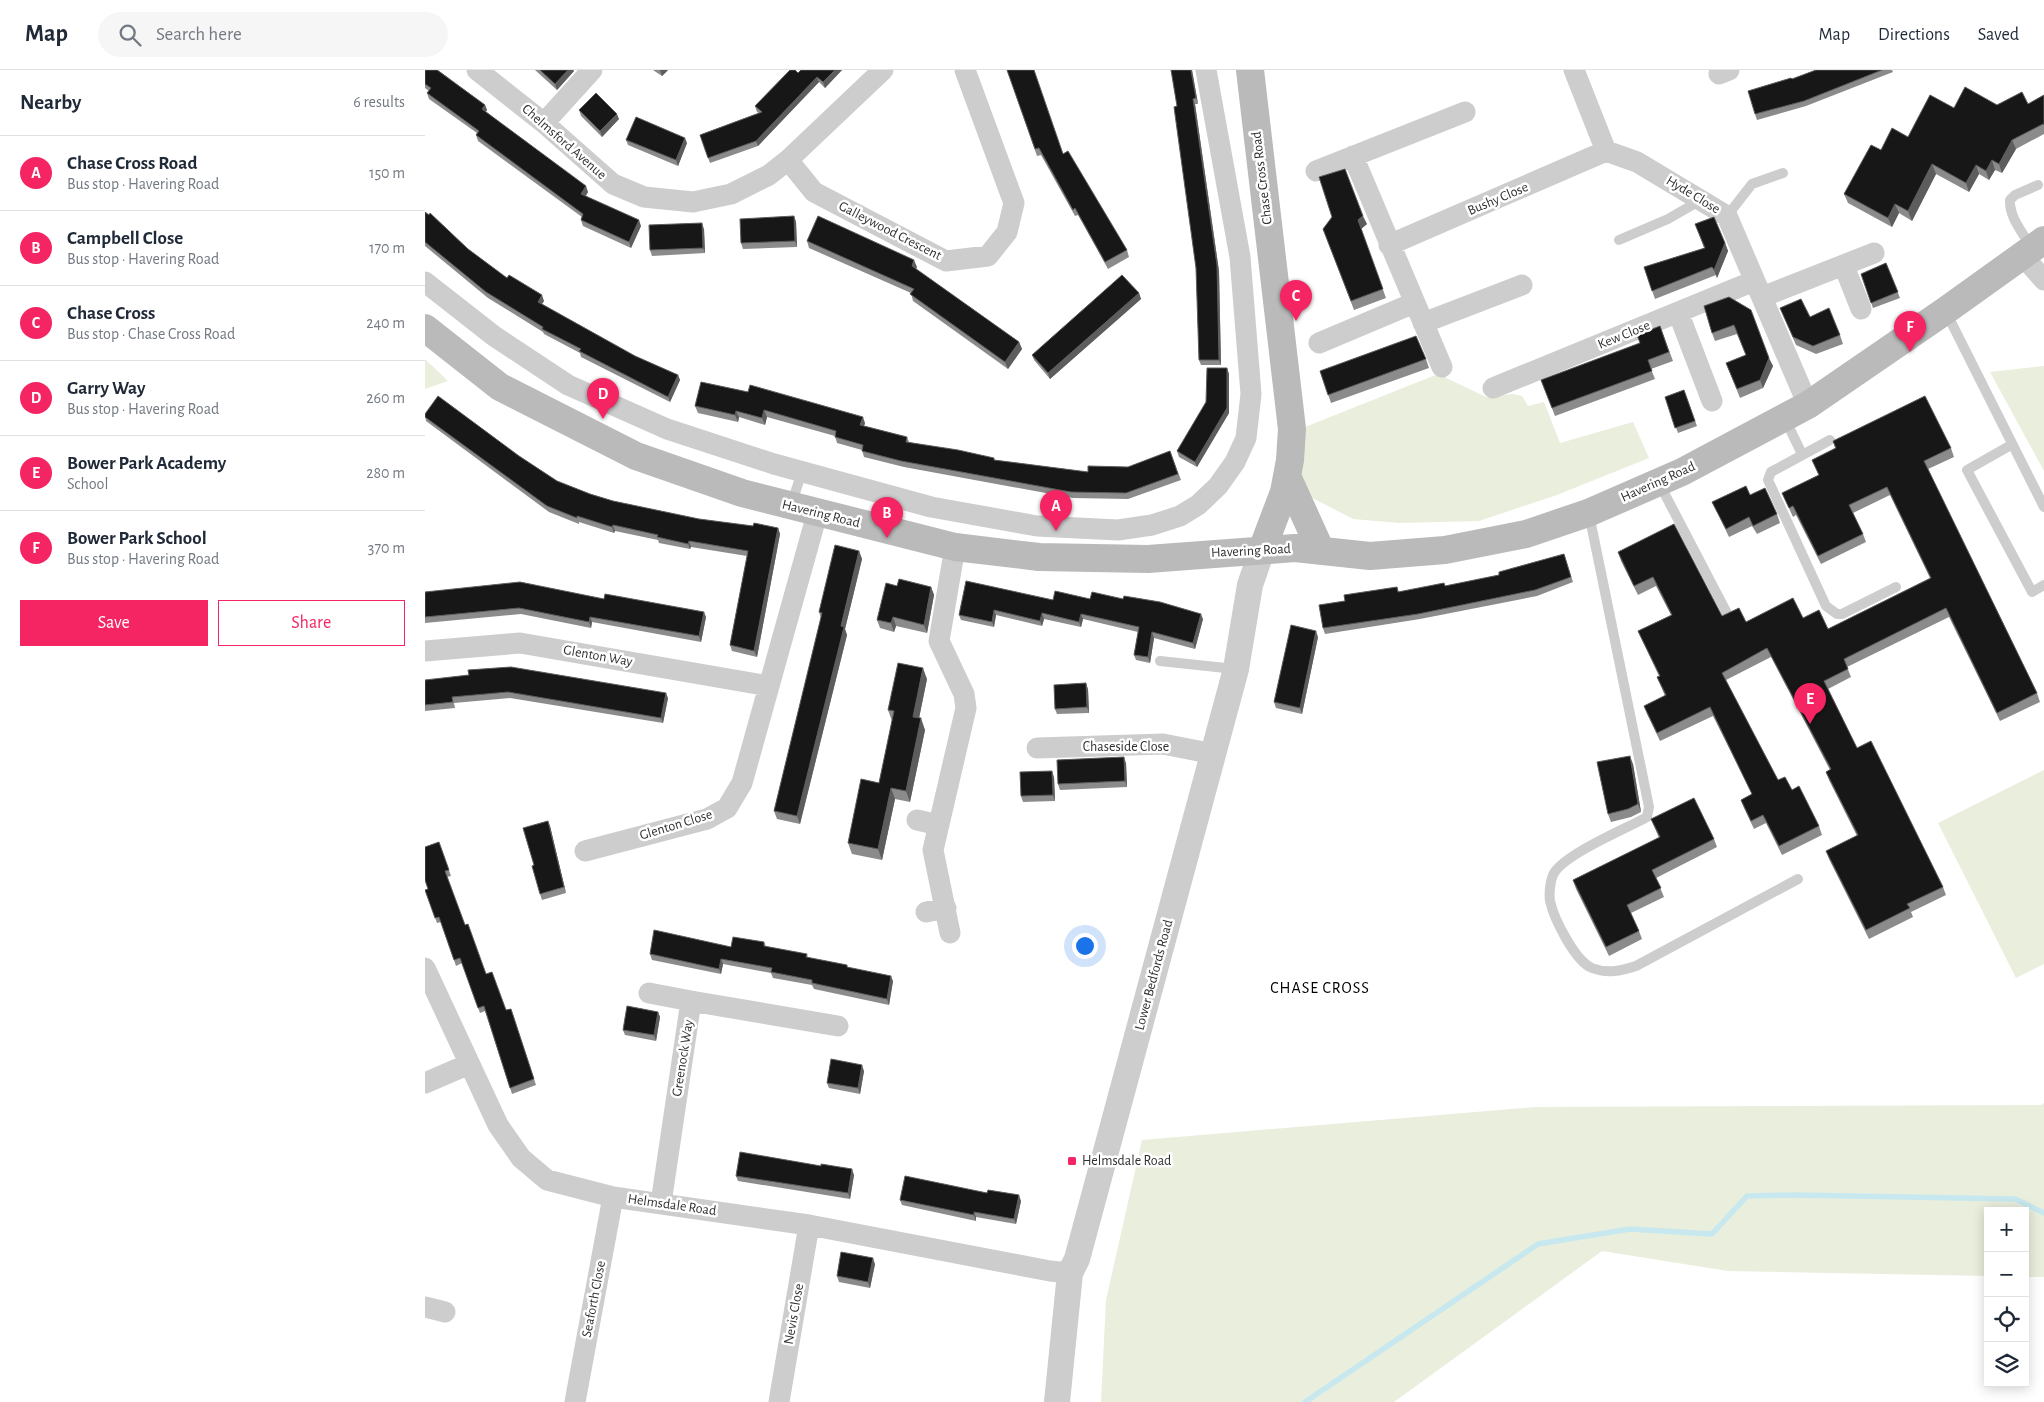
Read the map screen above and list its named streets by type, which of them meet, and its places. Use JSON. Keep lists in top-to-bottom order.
{
  "streets": {
    "main road": ["Chase Cross Road", "Havering Road"],
    "street": [
      "Chelmsford Avenue",
      "Hyde Close",
      "Bushy Close",
      "Galleywood Crescent",
      "Kew Close",
      "Glenton Way",
      "Chaseside Close",
      "Glenton Close",
      "Lower Bedfords Road",
      "Greenock Way",
      "Helmsdale Road",
      "Seaforth Close",
      "Nevis Close"
    ]
  },
  "crossings": [
    ["Chelmsford Avenue", "Galleywood Crescent"],
    ["Chase Cross Road", "Havering Road"],
    ["Chase Cross Road", "Lower Bedfords Road"],
    ["Hyde Close", "Bushy Close"],
    ["Hyde Close", "Kew Close"],
    ["Hyde Close", "Havering Road"],
    ["Havering Road", "Glenton Close"],
    ["Havering Road", "Lower Bedfords Road"],
    ["Glenton Way", "Glenton Close"],
    ["Chaseside Close", "Lower Bedfords Road"],
    ["Lower Bedfords Road", "Helmsdale Road"],
    ["Greenock Way", "Helmsdale Road"],
    ["Helmsdale Road", "Seaforth Close"],
    ["Helmsdale Road", "Nevis Close"]
  ],
  "districts": ["CHASE CROSS"],
  "places": {
    "transit": ["Helmsdale Road"]
  },
  "page": {
    "header": "Map",
    "search": "Search here",
    "nav": ["Map", "Directions", "Saved"],
    "heading": ["Nearby", "6 results"],
    "list": [
      {
        "mark": "A",
        "name": "Chase Cross Road",
        "note": "Bus stop · Havering Road",
        "value": "150 m"
      },
      {
        "mark": "B",
        "name": "Campbell Close",
        "note": "Bus stop · Havering Road",
        "value": "170 m"
      },
      {
        "mark": "C",
        "name": "Chase Cross",
        "note": "Bus stop · Chase Cross Road",
        "value": "240 m"
      },
      {
        "mark": "D",
        "name": "Garry Way",
        "note": "Bus stop · Havering Road",
        "value": "260 m"
      },
      {
        "mark": "E",
        "name": "Bower Park Academy",
        "note": "School",
        "value": "280 m"
      },
      {
        "mark": "F",
        "name": "Bower Park School",
        "note": "Bus stop · Havering Road",
        "value": "370 m"
      }
    ],
    "pins": [
      "C",
      "F",
      "D",
      "A",
      "B",
      "E"
    ],
    "buttons": ["Save", "Share"],
    "map_buttons": ["+", "−"]
  }
}
